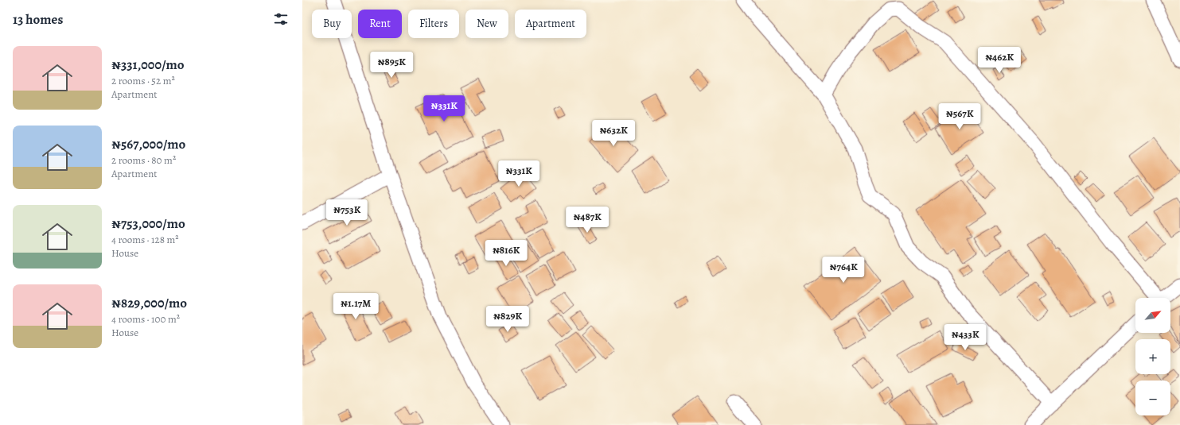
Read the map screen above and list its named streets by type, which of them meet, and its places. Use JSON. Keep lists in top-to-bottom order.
{
  "north": "top right",
  "page": {
    "heading": "13 homes",
    "chip": [
      "Buy",
      "Rent",
      "Filters",
      "New",
      "Apartment"
    ],
    "list": [
      {
        "name": "₦331,000/mo",
        "note": "2 rooms · 52 m² · Apartment"
      },
      {
        "name": "₦567,000/mo",
        "note": "2 rooms · 80 m² · Apartment"
      },
      {
        "name": "₦753,000/mo",
        "note": "4 rooms · 128 m² · House"
      },
      {
        "name": "₦829,000/mo",
        "note": "4 rooms · 100 m² · House"
      }
    ],
    "price": [
      "₦462K",
      "₦895K",
      "₦331K",
      "₦567K",
      "₦632K",
      "₦331K",
      "₦753K",
      "₦487K",
      "₦816K",
      "₦764K",
      "₦1.17M",
      "₦829K",
      "₦433K"
    ],
    "map_buttons": ["+", "−"]
  }
}
